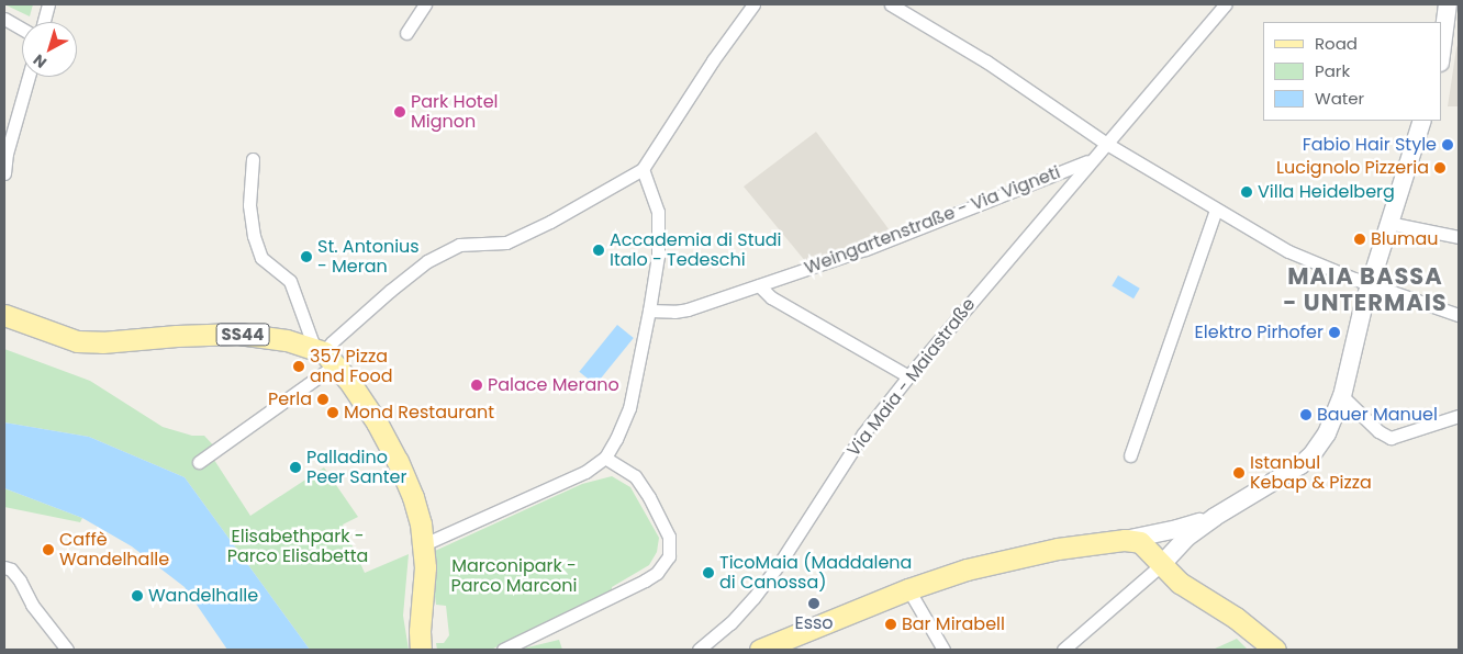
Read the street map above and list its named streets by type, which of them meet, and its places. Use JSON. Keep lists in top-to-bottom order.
{
  "streets": {
    "main road": ["SS44"],
    "street": ["Weingartenstraße - Via Vigneti", "Via Maia - Maiastraße"]
  },
  "crossings": [
    ["Weingartenstraße - Via Vigneti", "Via Maia - Maiastraße"]
  ],
  "districts": ["MAIA BASSA - UNTERMAIS"],
  "parks": ["Elisabethpark - Parco Elisabetta", "Marconipark - Parco Marconi"],
  "places": [
    "Park Hotel Mignon",
    "Fabio Hair Style",
    "Lucignolo Pizzeria",
    "Villa Heidelberg",
    "Blumau",
    "Accademia di Studi Italo - Tedeschi",
    "St. Antonius - Meran",
    "Elektro Pirhofer",
    "357 Pizza and Food",
    "Palace Merano",
    "Perla",
    "Mond Restaurant",
    "Bauer Manuel",
    "Palladino Peer Santer",
    "Istanbul Kebap & Pizza",
    "Caffè Wandelhalle",
    "TicoMaia (Maddalena di Canossa)",
    "Wandelhalle",
    "Esso",
    "Bar Mirabell"
  ],
  "legend": ["Road", "Park", "Water"],
  "north": "bottom left"
}
